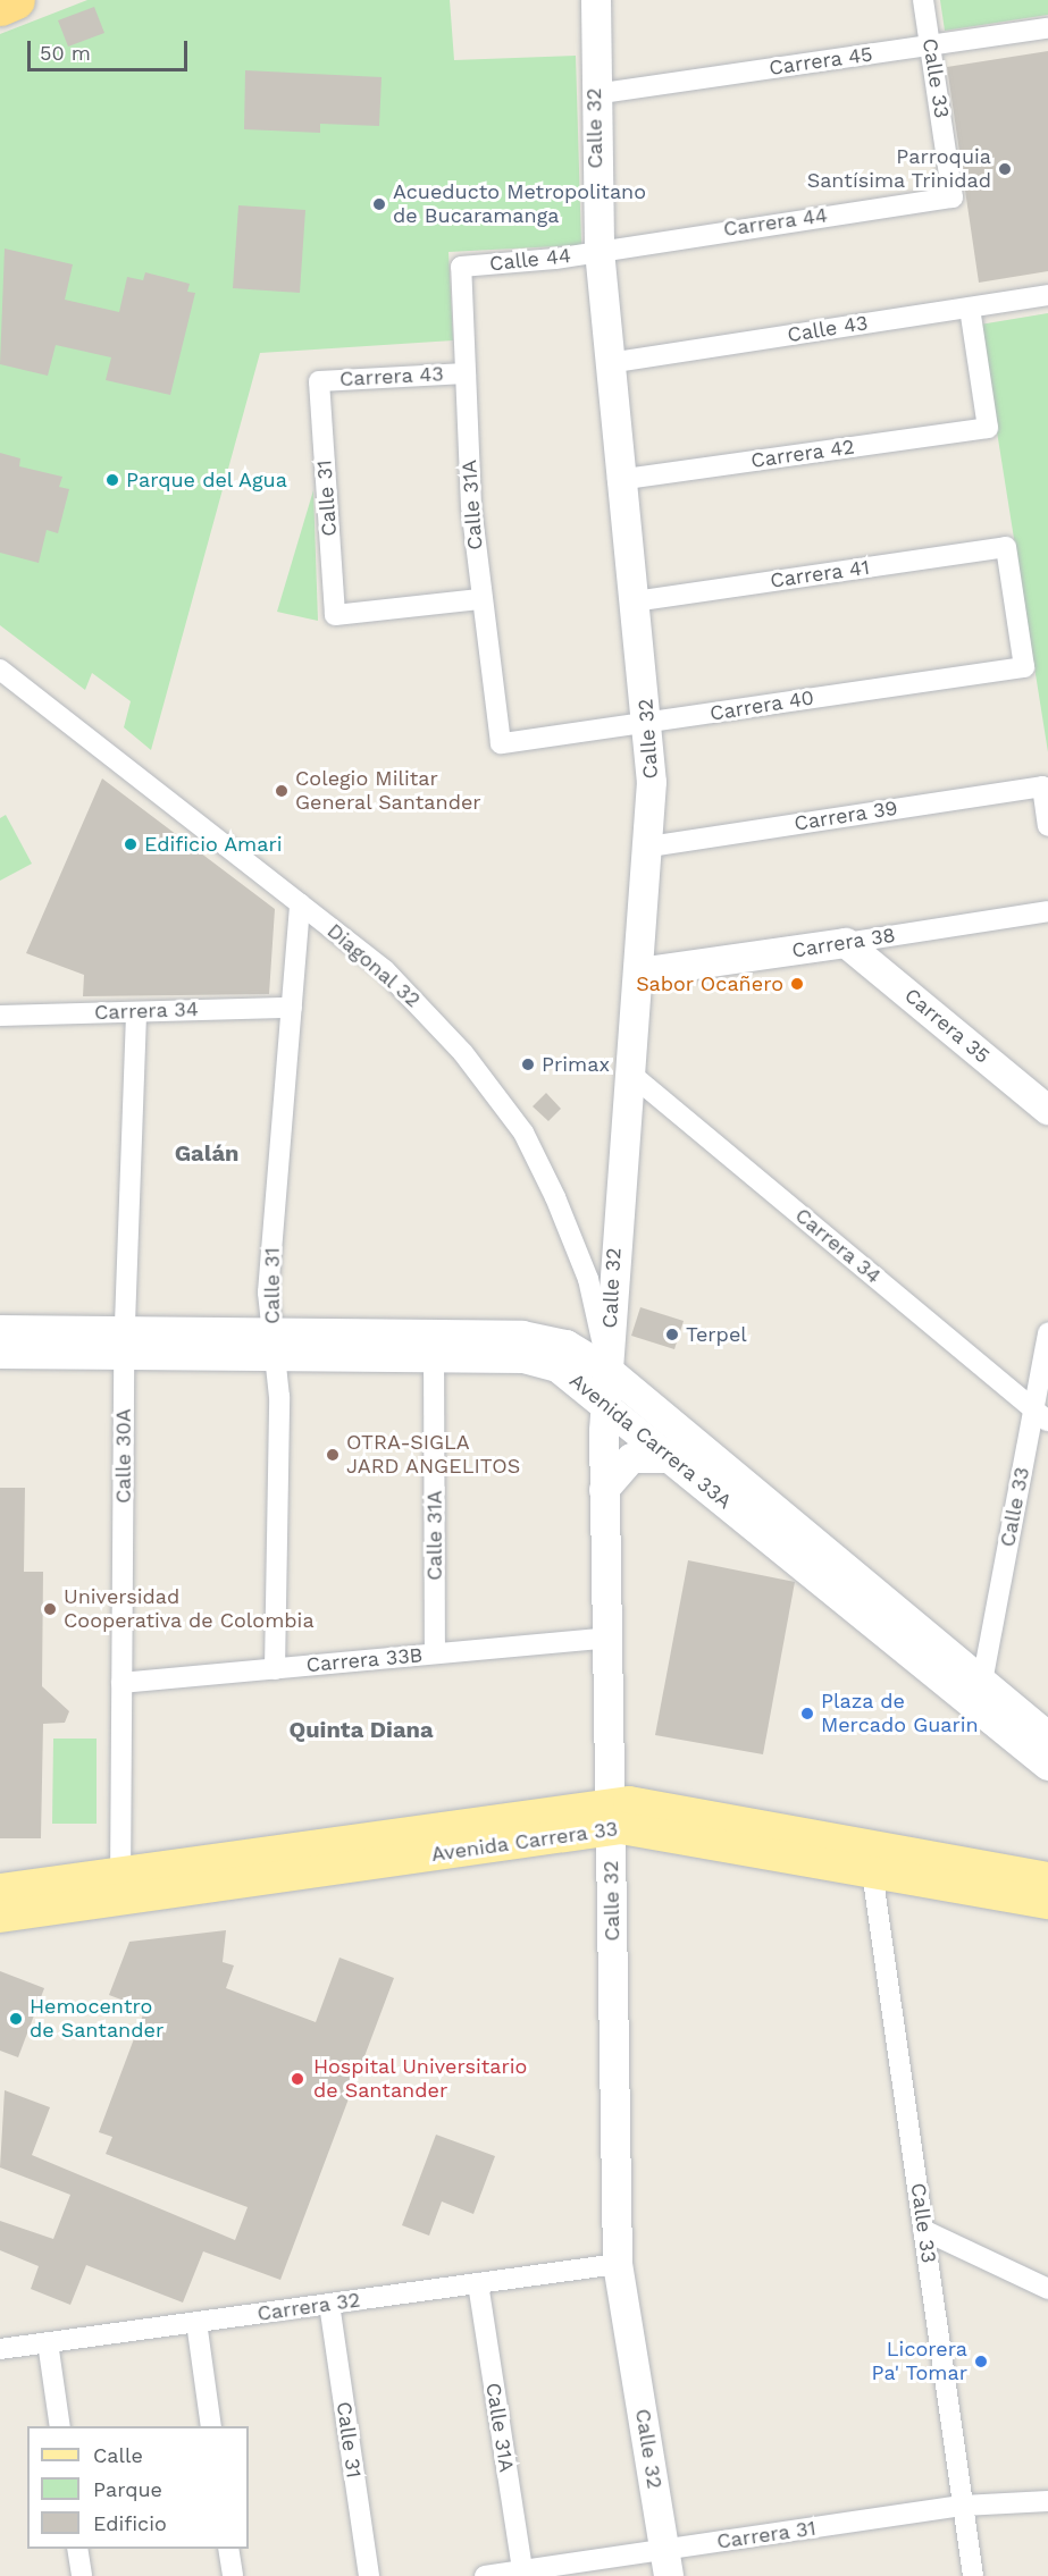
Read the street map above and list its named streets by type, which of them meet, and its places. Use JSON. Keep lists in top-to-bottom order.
{
  "streets": {
    "main road": ["Avenida Carrera 33"],
    "street": [
      "Carrera 45",
      "Calle 33",
      "Calle 32",
      "Carrera 44",
      "Calle 44",
      "Calle 43",
      "Carrera 43",
      "Carrera 42",
      "Calle 31",
      "Calle 31A",
      "Carrera 41",
      "Carrera 40",
      "Carrera 39",
      "Carrera 38",
      "Diagonal 32",
      "Carrera 34",
      "Carrera 35",
      "Avenida Carrera 33A",
      "Calle 30A",
      "Carrera 33B",
      "Carrera 32",
      "Carrera 31"
    ]
  },
  "crossings": [
    ["Carrera 45", "Calle 33"],
    ["Carrera 45", "Calle 32"],
    ["Calle 33", "Carrera 44"],
    ["Calle 33", "Carrera 34"],
    ["Calle 33", "Avenida Carrera 33A"],
    ["Calle 33", "Avenida Carrera 33"],
    ["Calle 33", "Carrera 31"],
    ["Calle 32", "Carrera 44"],
    ["Calle 32", "Calle 44"],
    ["Calle 32", "Calle 43"],
    ["Calle 32", "Carrera 42"],
    ["Calle 32", "Carrera 41"],
    ["Calle 32", "Carrera 40"],
    ["Calle 32", "Carrera 39"],
    ["Calle 32", "Carrera 38"],
    ["Calle 32", "Diagonal 32"],
    ["Calle 32", "Carrera 34"],
    ["Calle 32", "Avenida Carrera 33A"],
    ["Calle 32", "Carrera 33B"],
    ["Calle 32", "Avenida Carrera 33"],
    ["Calle 32", "Carrera 32"],
    ["Calle 32", "Carrera 31"],
    ["Carrera 44", "Calle 44"],
    ["Calle 44", "Calle 31A"],
    ["Calle 43", "Carrera 42"],
    ["Carrera 43", "Calle 31"],
    ["Carrera 43", "Calle 31A"],
    ["Calle 31", "Calle 31A"],
    ["Calle 31", "Diagonal 32"],
    ["Calle 31", "Carrera 34"],
    ["Calle 31", "Avenida Carrera 33A"],
    ["Calle 31", "Carrera 33B"],
    ["Calle 31", "Carrera 32"],
    ["Calle 31A", "Carrera 40"],
    ["Calle 31A", "Avenida Carrera 33A"],
    ["Calle 31A", "Carrera 33B"],
    ["Calle 31A", "Carrera 32"],
    ["Calle 31A", "Carrera 31"],
    ["Carrera 41", "Carrera 40"],
    ["Carrera 38", "Carrera 35"],
    ["Diagonal 32", "Avenida Carrera 33A"],
    ["Carrera 34", "Calle 30A"],
    ["Avenida Carrera 33A", "Calle 30A"],
    ["Calle 30A", "Carrera 33B"],
    ["Calle 30A", "Avenida Carrera 33"]
  ],
  "districts": ["Galán", "Quinta Diana"],
  "places": [
    "Parroquia Santísima Trinidad",
    "Acueducto Metropolitano de Bucaramanga",
    "Parque del Agua",
    "Colegio Militar General Santander",
    "Edificio Amari",
    "Sabor Ocañero",
    "Primax",
    "Terpel",
    "OTRA-SIGLA JARD ANGELITOS",
    "Universidad Cooperativa de Colombia",
    "Plaza de Mercado Guarin",
    "Hemocentro de Santander",
    "Hospital Universitario de Santander",
    "Licorera Pa' Tomar"
  ],
  "legend": ["Calle", "Parque", "Edificio"],
  "scale_bar": "50 m"
}
